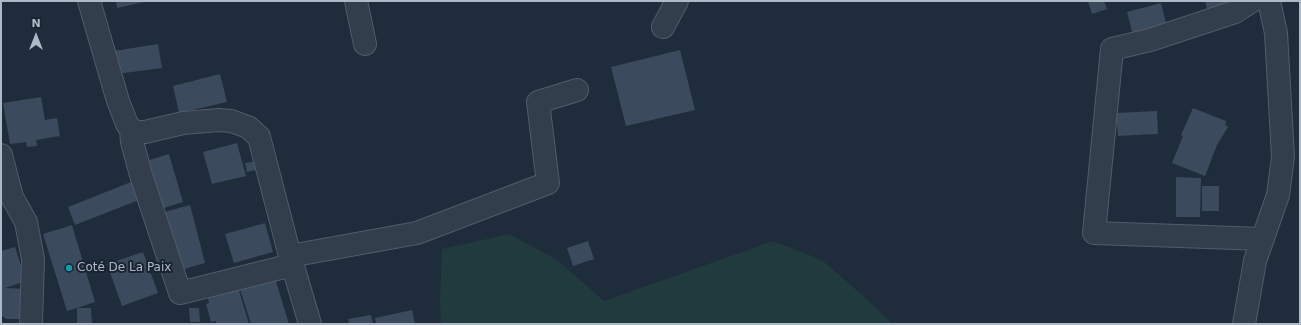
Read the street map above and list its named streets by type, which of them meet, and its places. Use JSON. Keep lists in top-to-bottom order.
{
  "places": ["Coté De La Paix"],
  "north": "top"
}
